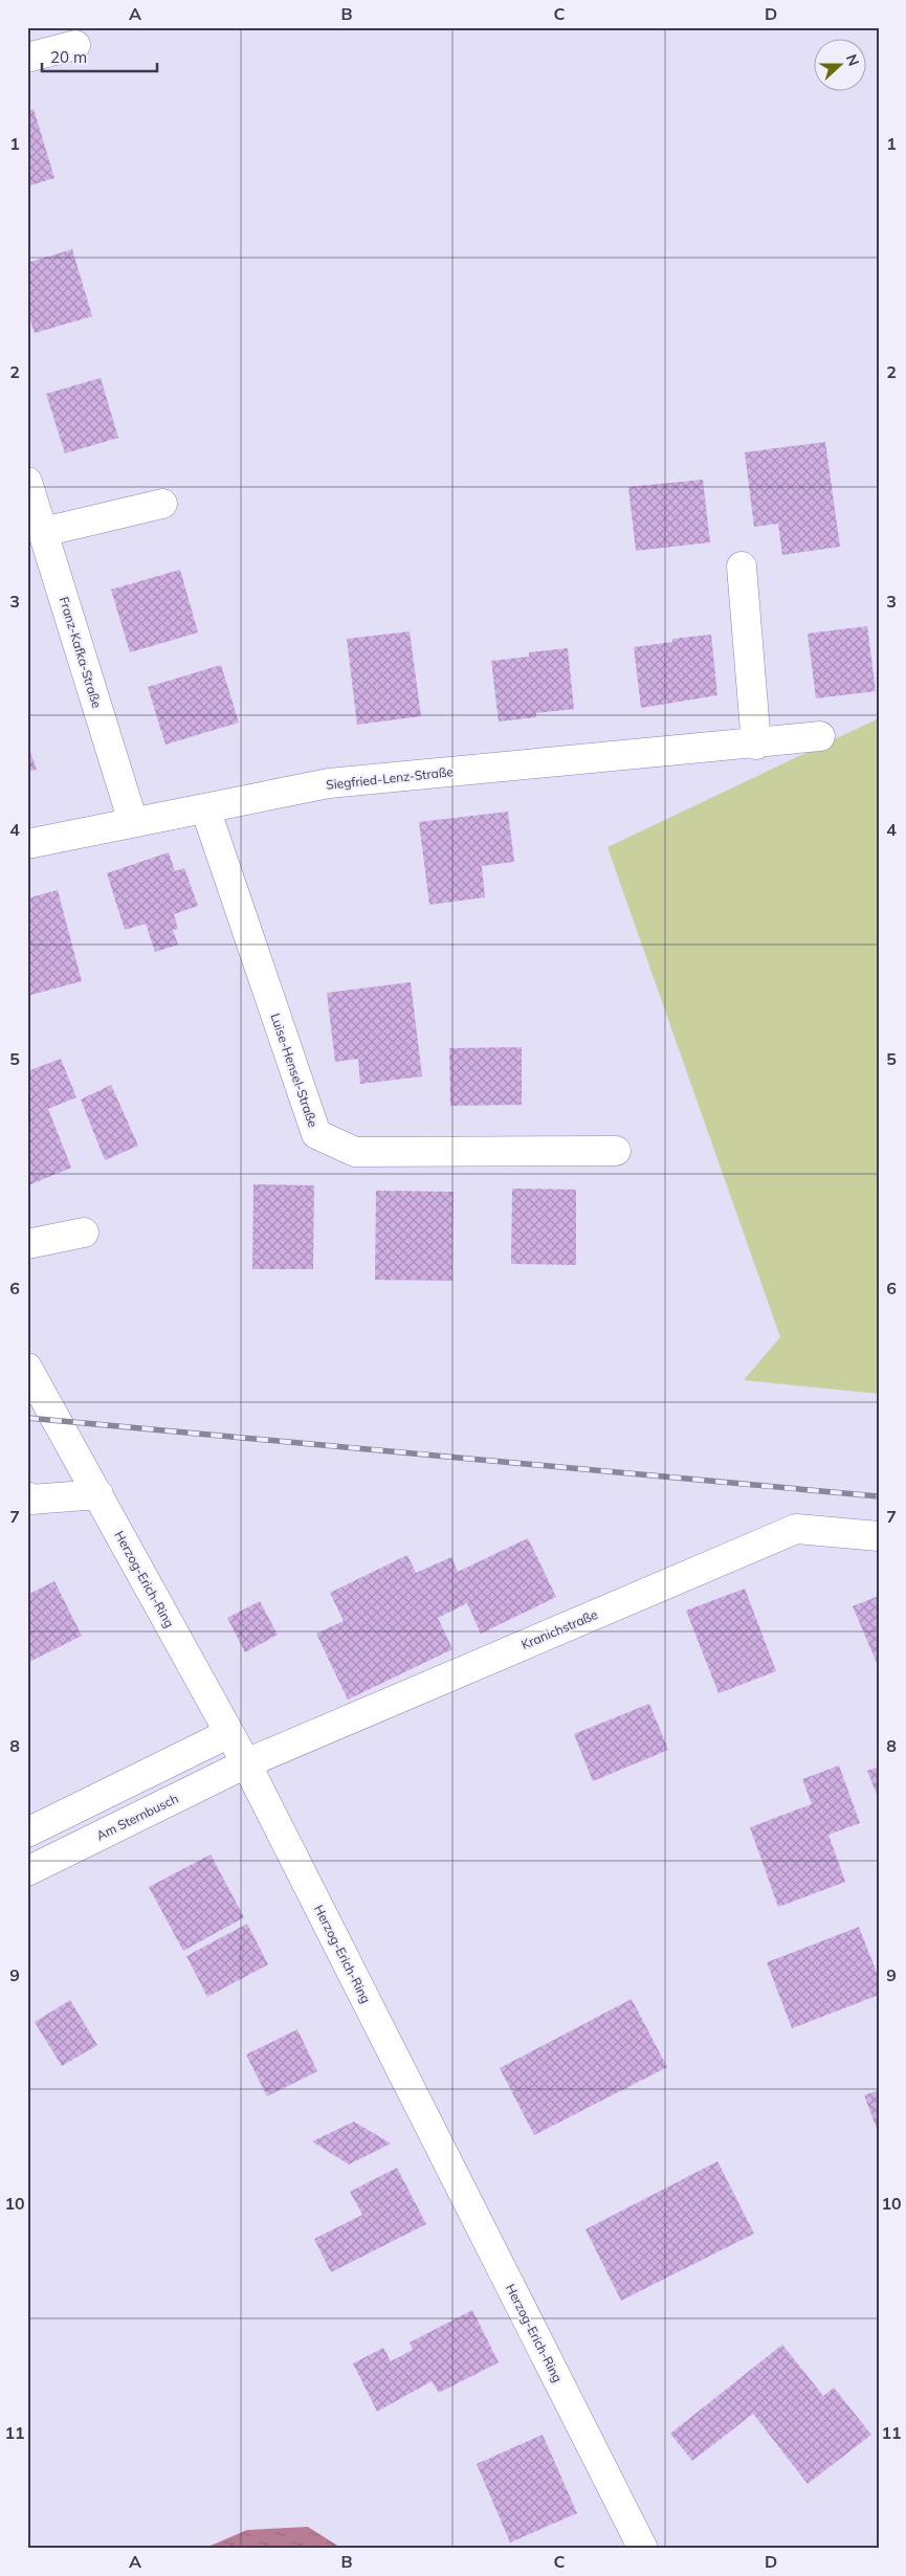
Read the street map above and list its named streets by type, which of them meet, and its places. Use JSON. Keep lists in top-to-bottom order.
{
  "streets": {
    "street": [
      "Franz-Kafka-Straße",
      "Siegfried-Lenz-Straße",
      "Luise-Hensel-Straße",
      "Herzog-Erich-Ring",
      "Kranichstraße",
      "Am Sternbusch"
    ]
  },
  "crossings": [
    ["Franz-Kafka-Straße", "Siegfried-Lenz-Straße"],
    ["Siegfried-Lenz-Straße", "Luise-Hensel-Straße"],
    ["Herzog-Erich-Ring", "Kranichstraße"],
    ["Herzog-Erich-Ring", "Am Sternbusch"],
    ["Kranichstraße", "Am Sternbusch"]
  ],
  "scale_bar": "20 m",
  "north": "right",
  "grid": {
    "columns": [
      "A",
      "B",
      "C",
      "D"
    ],
    "rows": [
      "1",
      "2",
      "3",
      "4",
      "5",
      "6",
      "7",
      "8",
      "9",
      "10",
      "11"
    ]
  }
}
